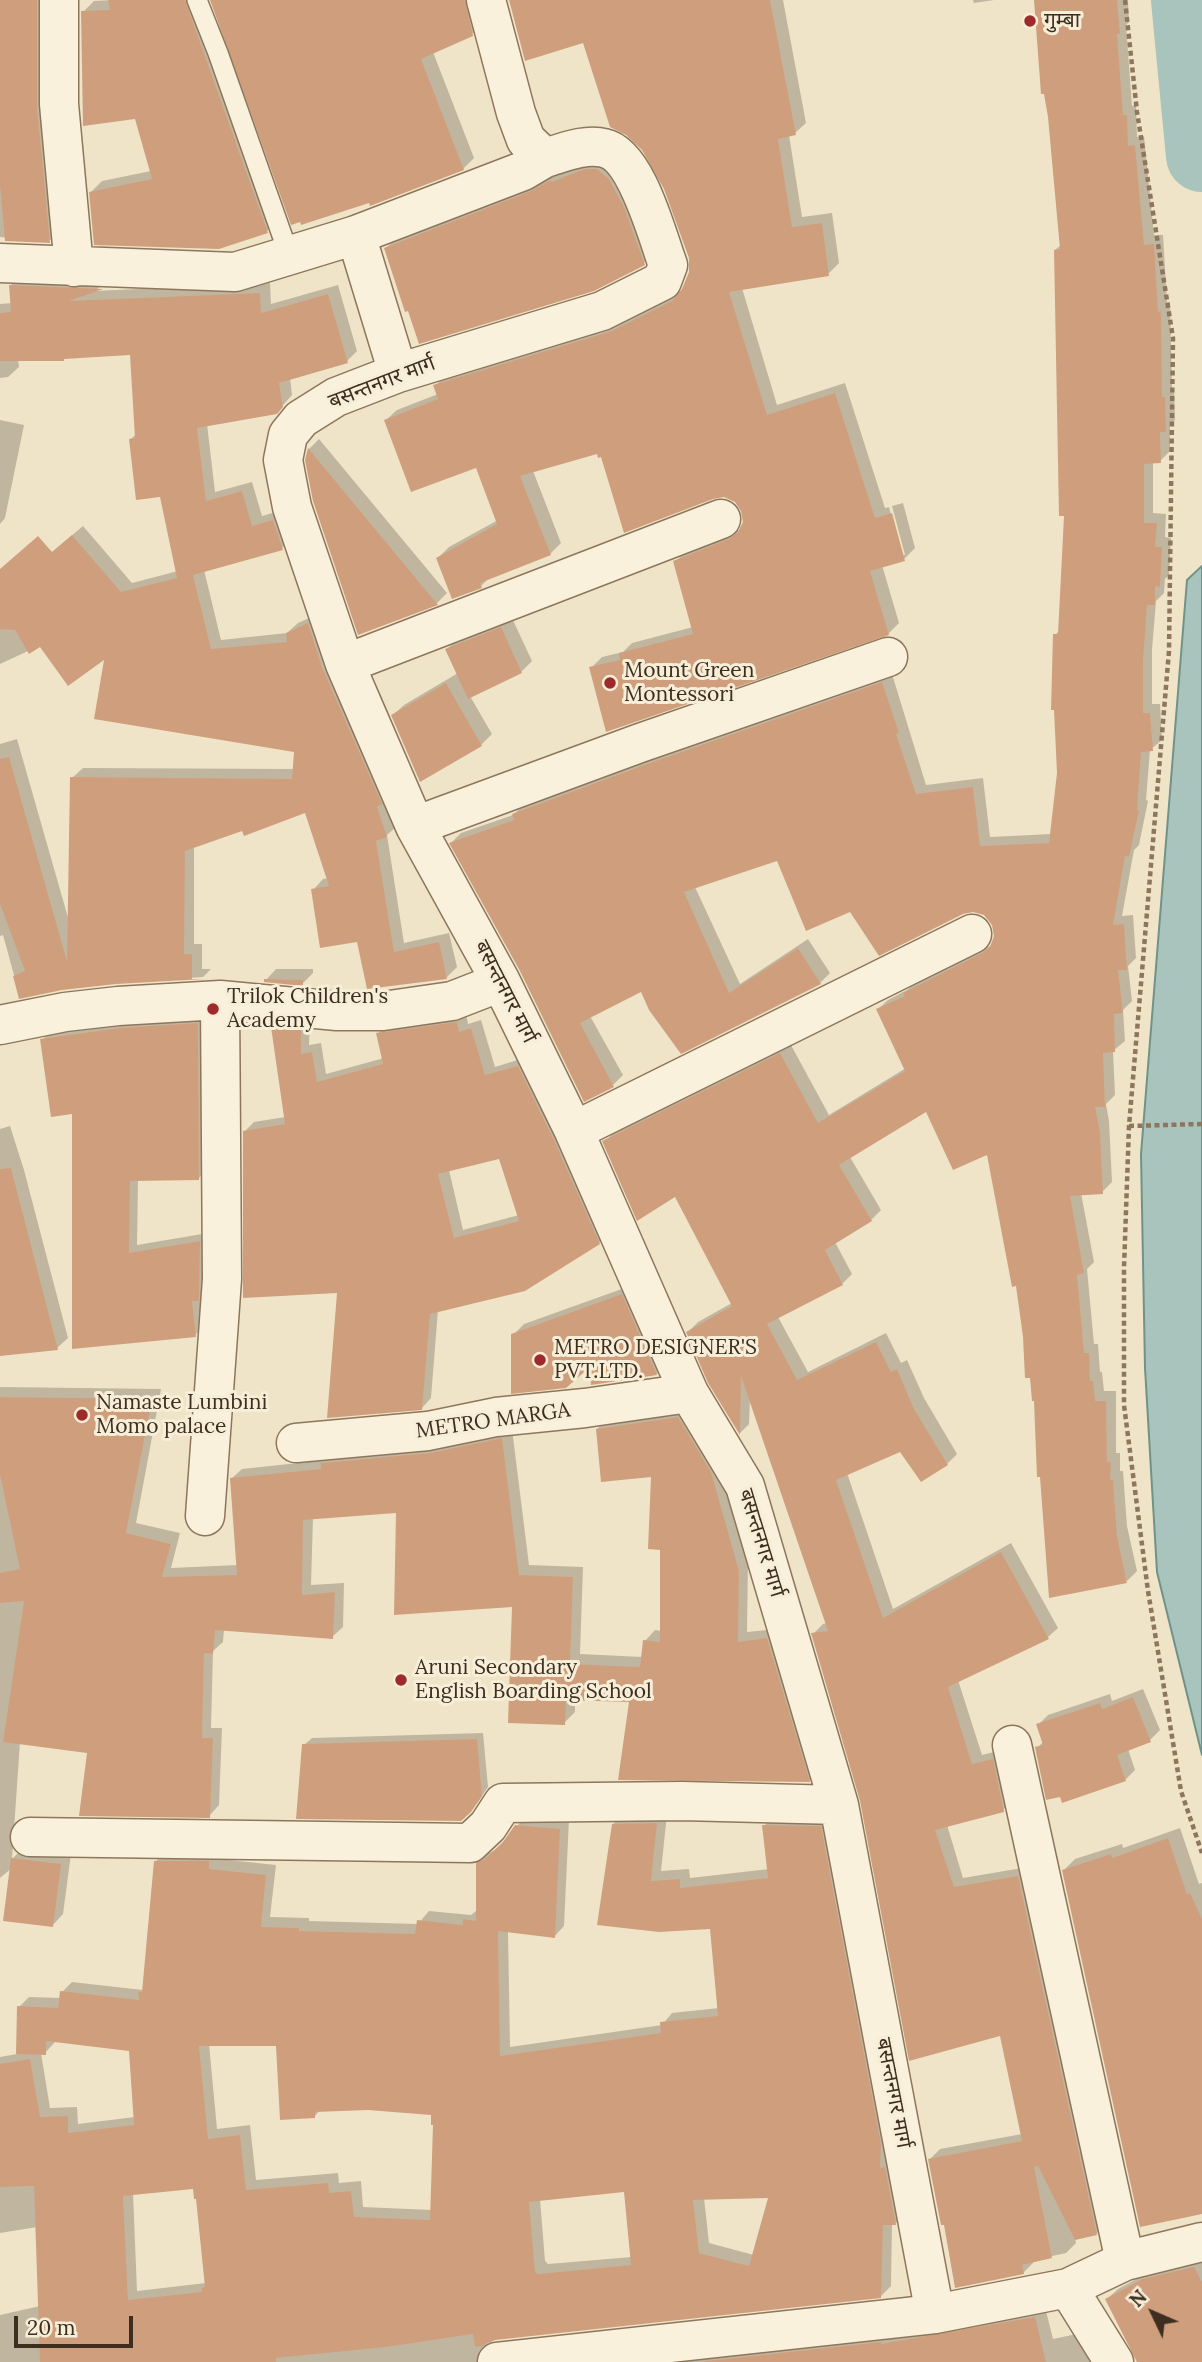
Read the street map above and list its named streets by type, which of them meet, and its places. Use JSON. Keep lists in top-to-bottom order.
{
  "streets": {
    "street": ["बसन्तनगर मार्ग", "METRO MARGA"]
  },
  "crossings": [
    ["बसन्तनगर मार्ग", "METRO MARGA"]
  ],
  "places": [
    "गुम्बा",
    "Mount Green Montessori",
    "Trilok Children's Academy",
    "METRO DESIGNER'S PVT.LTD.",
    "Namaste Lumbini Momo palace",
    "Aruni Secondary English Boarding School"
  ],
  "scale_bar": "20 m",
  "north": "top left"
}
